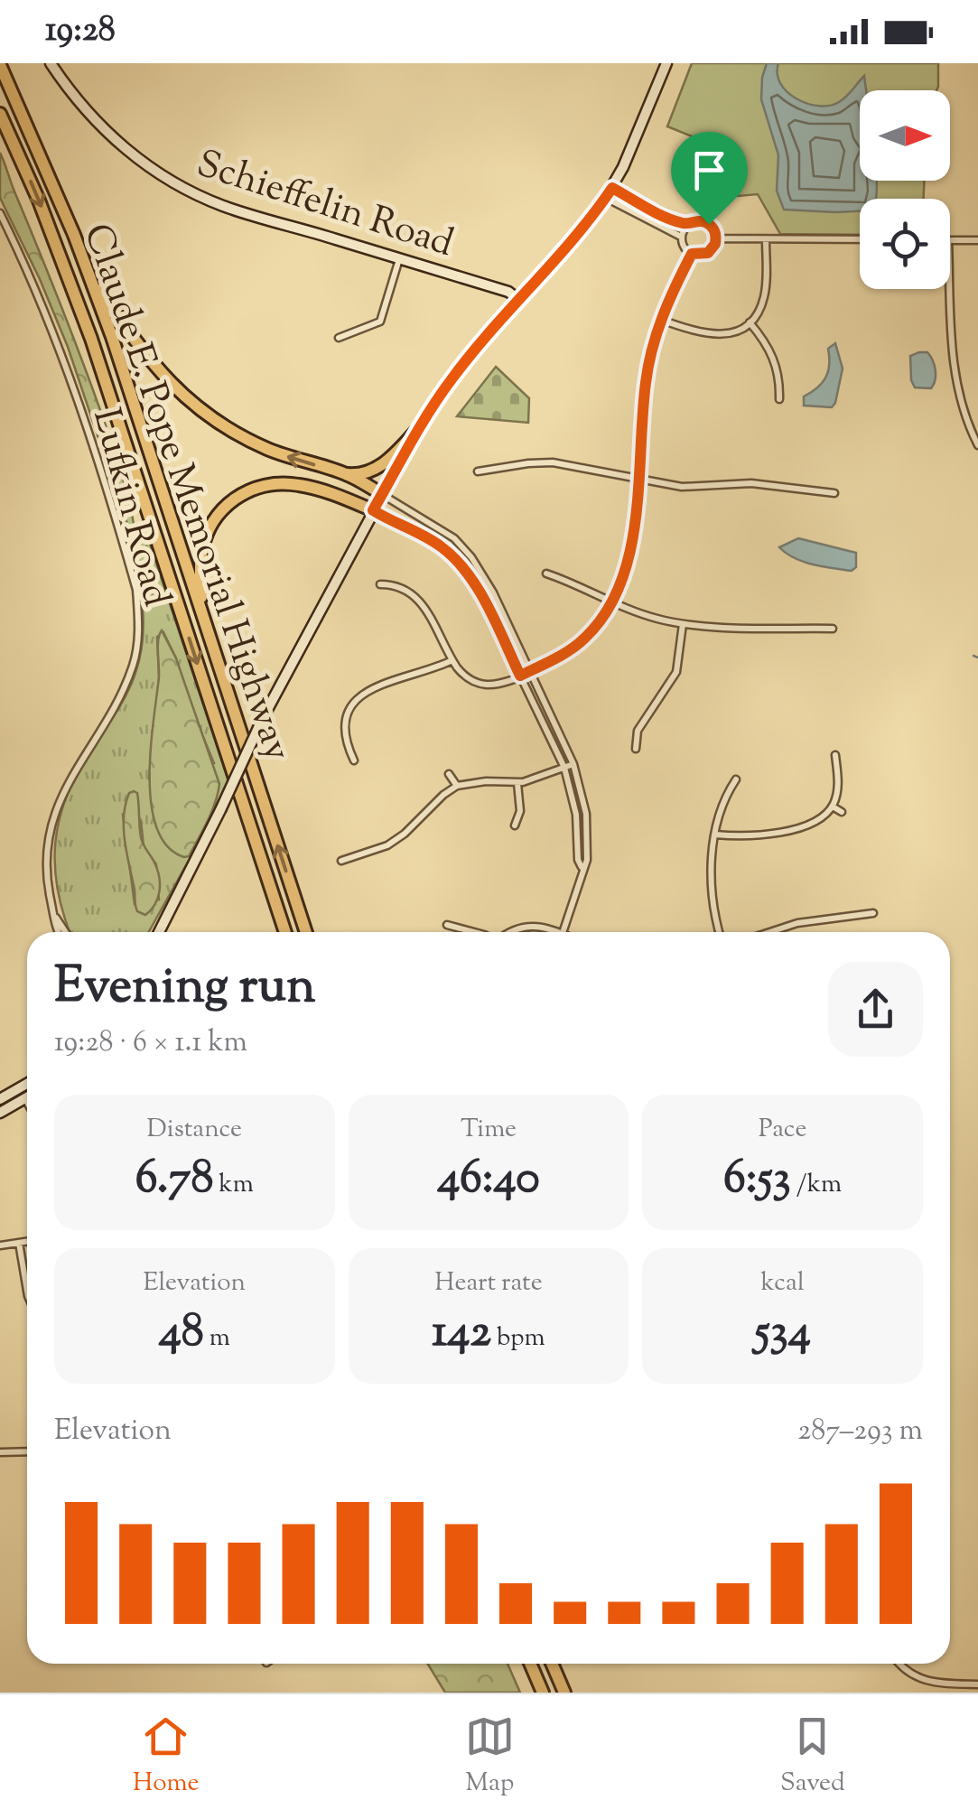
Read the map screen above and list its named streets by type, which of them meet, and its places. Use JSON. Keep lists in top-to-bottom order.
{
  "streets": {
    "highway": ["Claude E. Pope Memorial Highway"],
    "main road": ["Schieffelin Road"],
    "street": ["Lufkin Road"]
  },
  "north": "right",
  "page": {
    "status": "19:28",
    "heading": ["Evening run", "19:28 · 6 × 1.1 km"],
    "stats": [
      ["Distance", "6.78 km"],
      ["Time", "46:40"],
      ["Pace", "6:53 /km"],
      ["Elevation", "48 m"],
      ["Heart rate", "142 bpm"],
      ["kcal", "534"]
    ],
    "chart": ["Elevation", "287–293 m"],
    "tabs": ["Home", "Map", "Saved"]
  }
}
